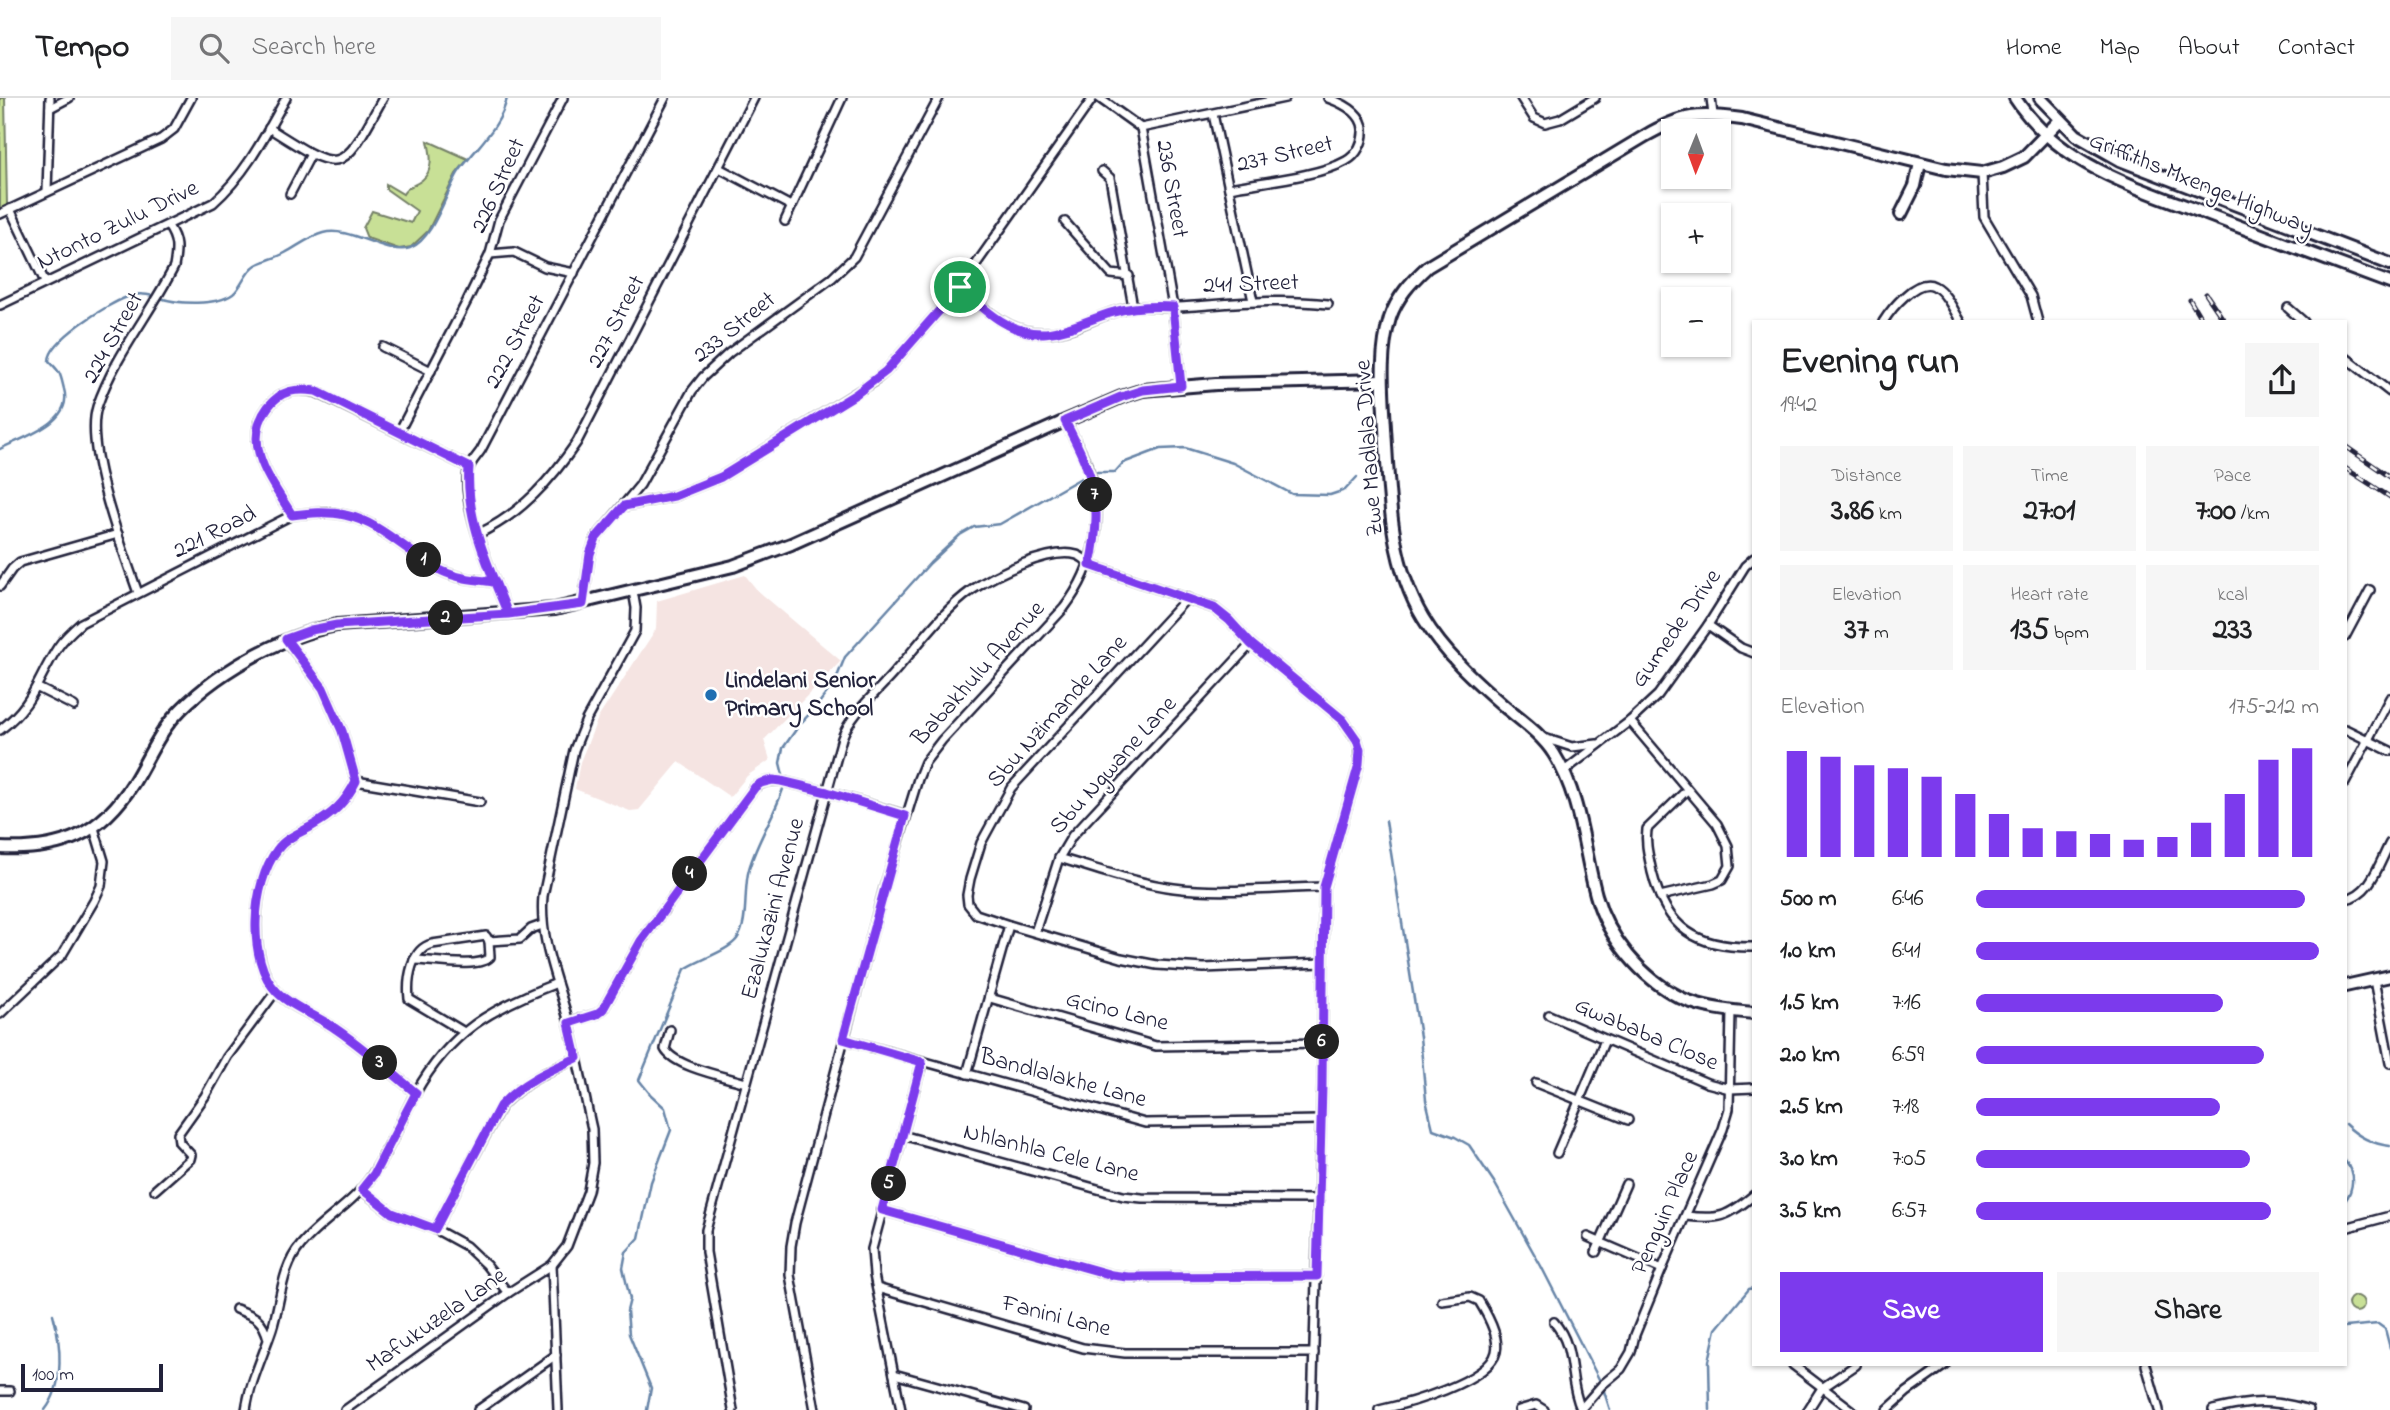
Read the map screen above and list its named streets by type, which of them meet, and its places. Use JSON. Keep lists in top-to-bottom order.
{
  "streets": {
    "street": [
      "237 Street",
      "Griffiths Mxenge Highway",
      "226 Street",
      "236 Street",
      "Ntonto Zulu Drive",
      "241 Street",
      "227 Street",
      "233 Street",
      "224 Street",
      "222 Street",
      "Zwe Madlala Drive",
      "221 Road",
      "Gumede Drive",
      "Babakhulu Avenue",
      "Sbu Nzimande Lane",
      "Sbu Ngwane Lane",
      "Ezalukazini Avenue",
      "Gcino Lane",
      "Gwababa Close",
      "Bandlalakhe Lane",
      "Nhlanhla Cele Lane",
      "Penguin Place",
      "Fanini Lane",
      "Mafukuzela Lane"
    ]
  },
  "crossings": [
    ["Griffiths Mxenge Highway", "Zwe Madlala Drive"],
    ["226 Street", "222 Street"],
    ["236 Street", "241 Street"],
    ["Ntonto Zulu Drive", "224 Street"],
    ["224 Street", "221 Road"],
    ["Zwe Madlala Drive", "Gumede Drive"],
    ["Zwe Madlala Drive", "Penguin Place"],
    ["Babakhulu Avenue", "Ezalukazini Avenue"],
    ["Babakhulu Avenue", "Bandlalakhe Lane"],
    ["Sbu Nzimande Lane", "Ezalukazini Avenue"],
    ["Sbu Ngwane Lane", "Ezalukazini Avenue"],
    ["Ezalukazini Avenue", "Gcino Lane"],
    ["Ezalukazini Avenue", "Bandlalakhe Lane"],
    ["Ezalukazini Avenue", "Nhlanhla Cele Lane"],
    ["Ezalukazini Avenue", "Fanini Lane"],
    ["Gwababa Close", "Penguin Place"]
  ],
  "places": ["Lindelani Senior Primary School"],
  "scale_bar": "100 m",
  "north": "bottom",
  "page": {
    "header": "Tempo",
    "search": "Search here",
    "nav": [
      "Home",
      "Map",
      "About",
      "Contact"
    ],
    "map_buttons": ["+", "−"],
    "heading": ["Evening run", "19:42"],
    "stats": [
      ["Distance", "3.86 km"],
      ["Time", "27:01"],
      ["Pace", "7:00 /km"],
      ["Elevation", "37 m"],
      ["Heart rate", "135 bpm"],
      ["kcal", "233"]
    ],
    "pins": [
      "7",
      "1",
      "2",
      "4",
      "6",
      "3",
      "5"
    ],
    "chart": ["Elevation", "175–212 m"],
    "list": [
      {
        "name": "500 m",
        "note": "6:46"
      },
      {
        "name": "1.0 km",
        "note": "6:41"
      },
      {
        "name": "1.5 km",
        "note": "7:16"
      },
      {
        "name": "2.0 km",
        "note": "6:59"
      },
      {
        "name": "2.5 km",
        "note": "7:18"
      },
      {
        "name": "3.0 km",
        "note": "7:05"
      },
      {
        "name": "3.5 km",
        "note": "6:57"
      }
    ],
    "buttons": ["Save", "Share"],
    "scale": "100 m"
  }
}
